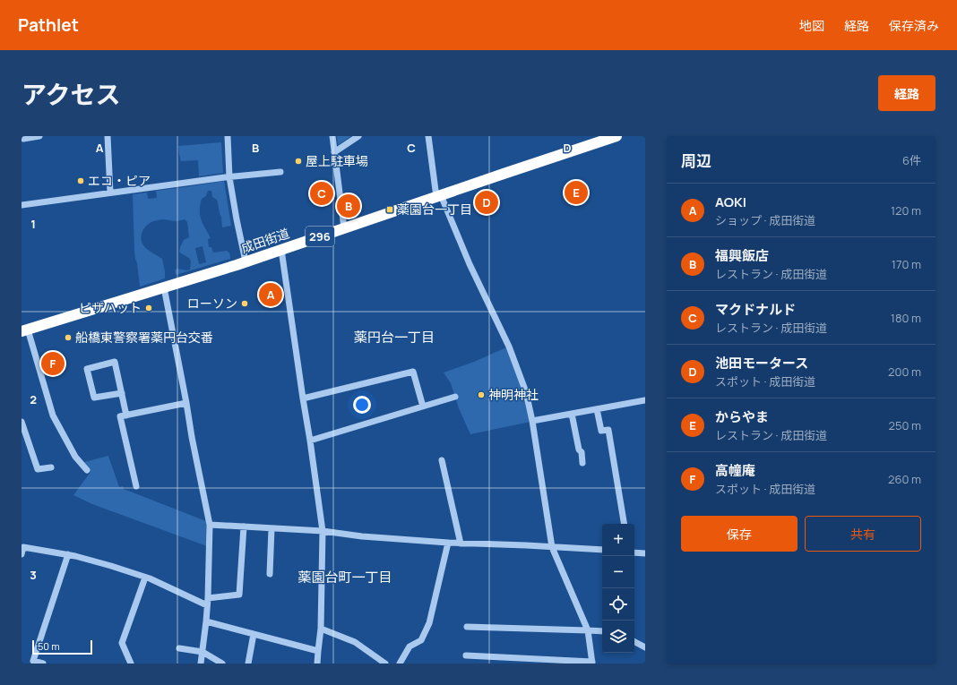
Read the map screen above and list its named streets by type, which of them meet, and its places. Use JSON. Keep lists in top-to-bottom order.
{
  "streets": {
    "highway": ["296", "成田街道"]
  },
  "districts": ["薬円台一丁目", "薬園台町一丁目"],
  "places": {
    "other": [
      "屋上駐車場",
      "エコ・ピア",
      "ローソン",
      "ピザハット",
      "船橋東警察署薬円台交番",
      "神明神社"
    ],
    "transit": ["薬園台一丁目"]
  },
  "scale_bar": "50 m",
  "page": {
    "header": "Pathlet",
    "nav": ["地図", "経路", "保存済み"],
    "title": "アクセス",
    "buttons": [
      "経路",
      ["保存", "共有"]
    ],
    "heading": ["周辺", "6件"],
    "pins": [
      "E",
      "C",
      "D",
      "B",
      "A",
      "F"
    ],
    "list": [
      {
        "mark": "A",
        "name": "AOKI",
        "note": "ショップ · 成田街道",
        "value": "120 m"
      },
      {
        "mark": "B",
        "name": "福興飯店",
        "note": "レストラン · 成田街道",
        "value": "170 m"
      },
      {
        "mark": "C",
        "name": "マクドナルド",
        "note": "レストラン · 成田街道",
        "value": "180 m"
      },
      {
        "mark": "D",
        "name": "池田モータース",
        "note": "スポット · 成田街道",
        "value": "200 m"
      },
      {
        "mark": "E",
        "name": "からやま",
        "note": "レストラン · 成田街道",
        "value": "250 m"
      },
      {
        "mark": "F",
        "name": "高幢庵",
        "note": "スポット · 成田街道",
        "value": "260 m"
      }
    ],
    "map_buttons": ["+", "−"],
    "scale": "50 m"
  },
  "grid": {
    "columns": [
      "A",
      "B",
      "C",
      "D"
    ],
    "rows": ["1", "2", "3"]
  }
}
